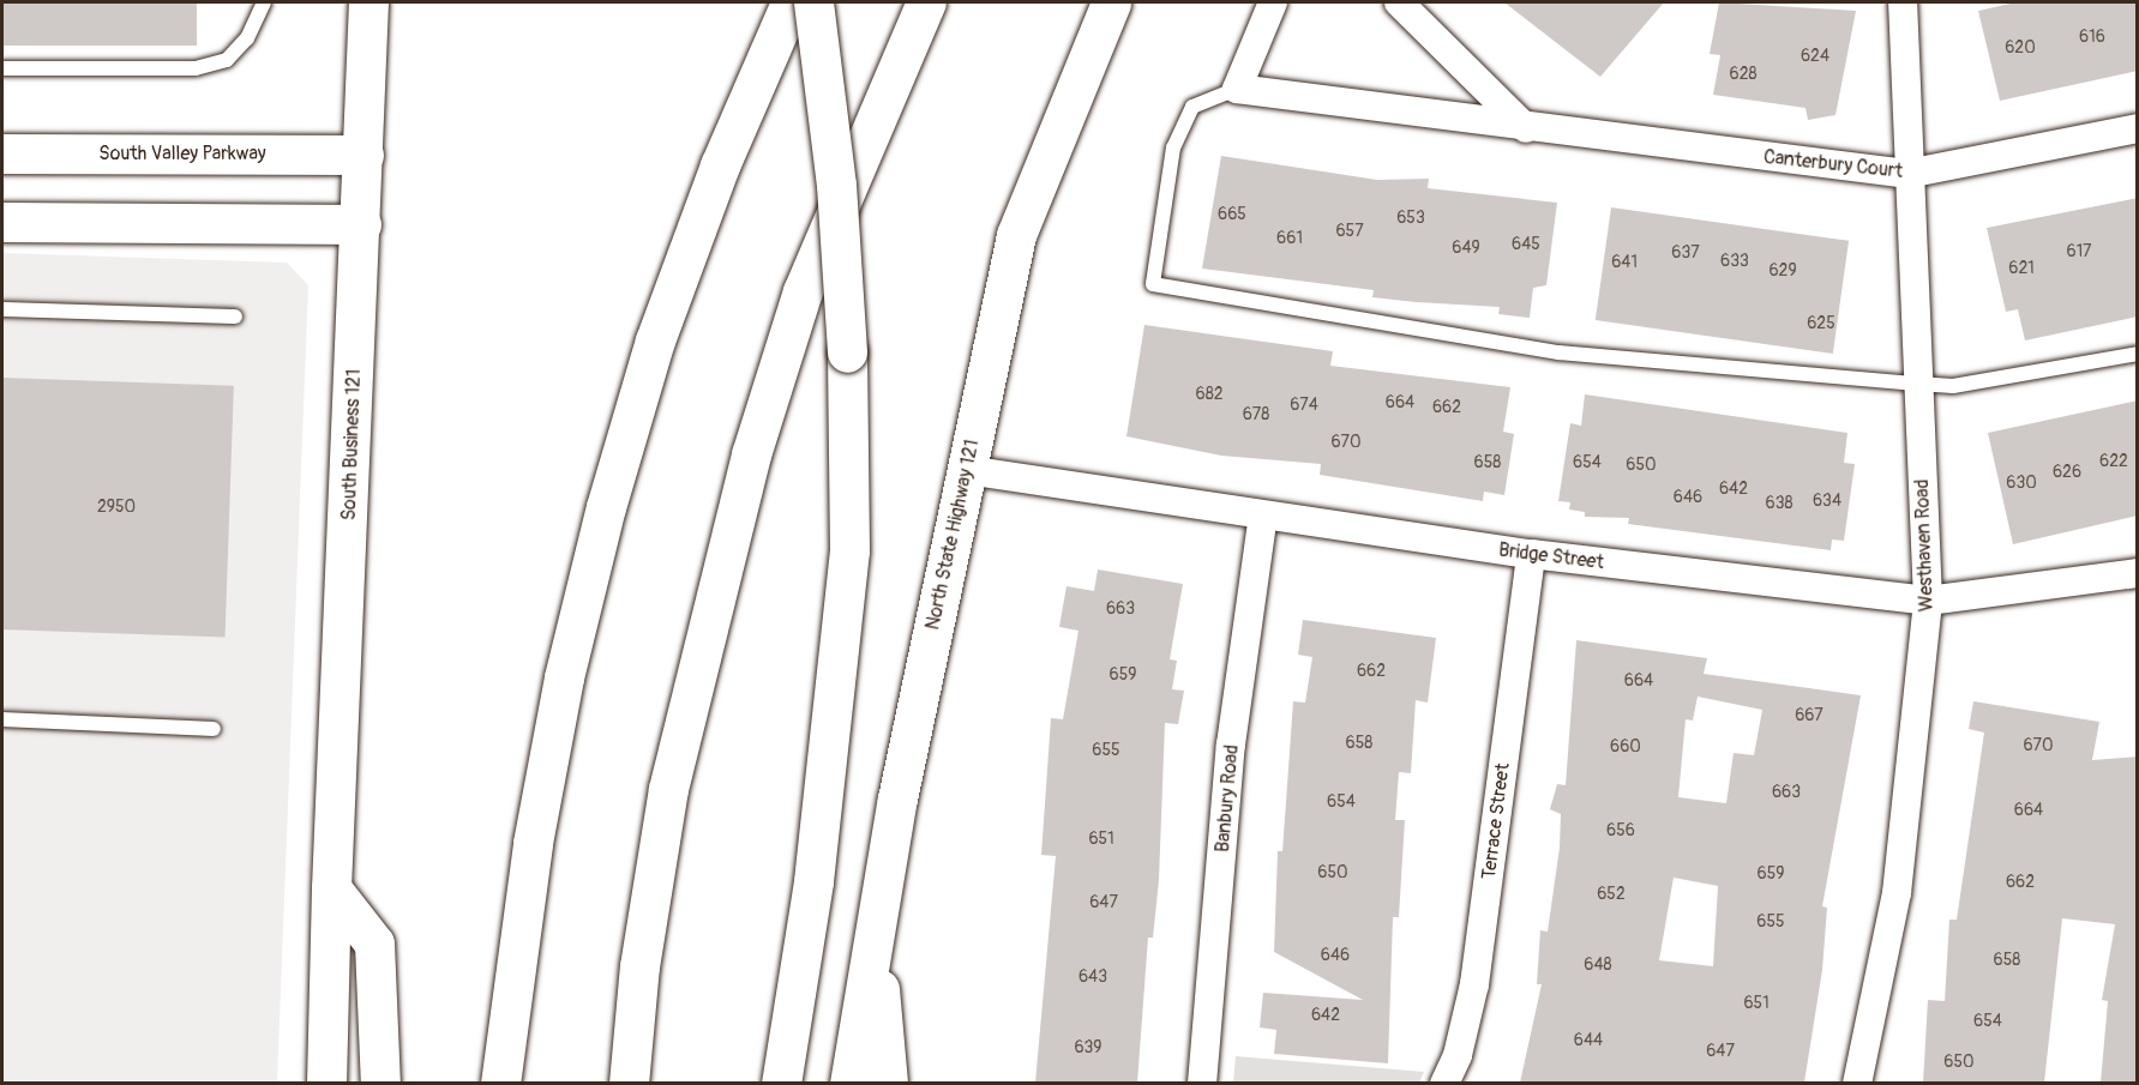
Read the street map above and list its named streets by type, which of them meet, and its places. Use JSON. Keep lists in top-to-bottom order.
{
  "streets": {
    "main road": ["South Valley Parkway", "South Business 121", "North State Highway 121"],
    "street": [
      "Canterbury Court",
      "Westhaven Road",
      "Bridge Street",
      "Banbury Road",
      "Terrace Street"
    ]
  },
  "crossings": [
    ["South Valley Parkway", "South Business 121"],
    ["Canterbury Court", "Westhaven Road"],
    ["North State Highway 121", "Bridge Street"],
    ["Westhaven Road", "Bridge Street"],
    ["Bridge Street", "Banbury Road"],
    ["Bridge Street", "Terrace Street"]
  ],
  "house_numbers": [
    "616",
    "620",
    "624",
    "628",
    "665",
    "653",
    "657",
    "661",
    "645",
    "649",
    "617",
    "637",
    "633",
    "641",
    "621",
    "629",
    "625",
    "682",
    "664",
    "674",
    "662",
    "678",
    "670",
    "622",
    "658",
    "654",
    "650",
    "626",
    "630",
    "642",
    "646",
    "634",
    "638",
    "2950",
    "663",
    "662",
    "659",
    "664",
    "667",
    "658",
    "670",
    "660",
    "655",
    "663",
    "654",
    "664",
    "656",
    "651",
    "650",
    "659",
    "662",
    "652",
    "647",
    "655",
    "646",
    "658",
    "648",
    "643",
    "651",
    "642",
    "654",
    "644",
    "639",
    "647",
    "650"
  ]
}
